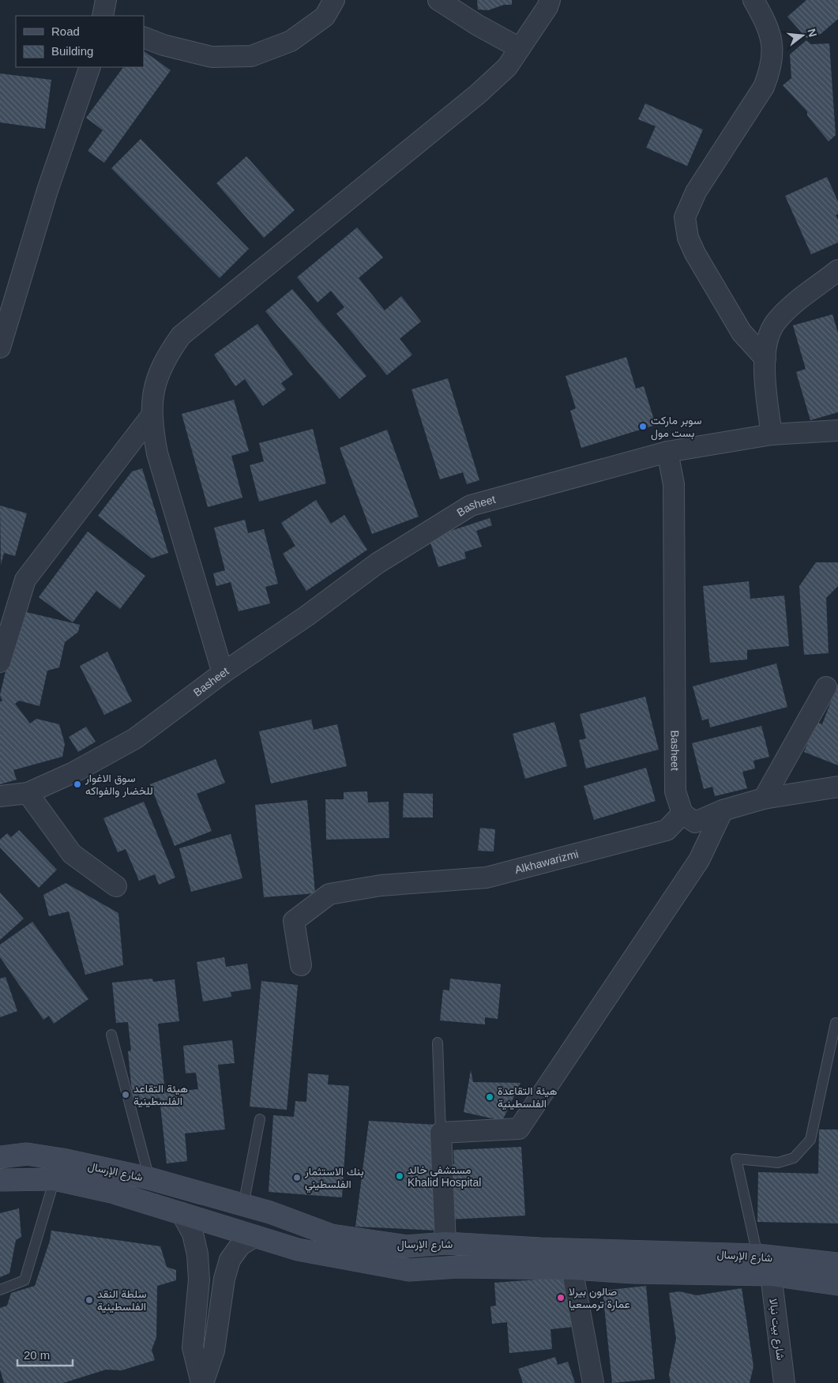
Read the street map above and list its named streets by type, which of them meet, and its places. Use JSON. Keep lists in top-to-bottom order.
{
  "streets": {
    "main road": ["شارع الإرسال"],
    "street": ["Basheet", "Alkhawarizmi", "شارع بيت نبالا"]
  },
  "crossings": [
    ["Basheet", "Alkhawarizmi"],
    ["شارع الإرسال", "شارع بيت نبالا"]
  ],
  "places": [
    "سوبر ماركت بست مول",
    "سوق الاغوار للخضار والفواكه",
    "هيئة التقاعد الفلسطينية",
    "هيئة التقاعدة الفلسطينية",
    "مستشفى خالد Khalid Hospital",
    "بنك الاستثمار الفلسطيني",
    "صالون بيرلا عمارة ترمسعيا",
    "سلطة النقد الفلسطينية"
  ],
  "legend": ["Road", "Building"],
  "scale_bar": "20 m",
  "north": "right"
}
